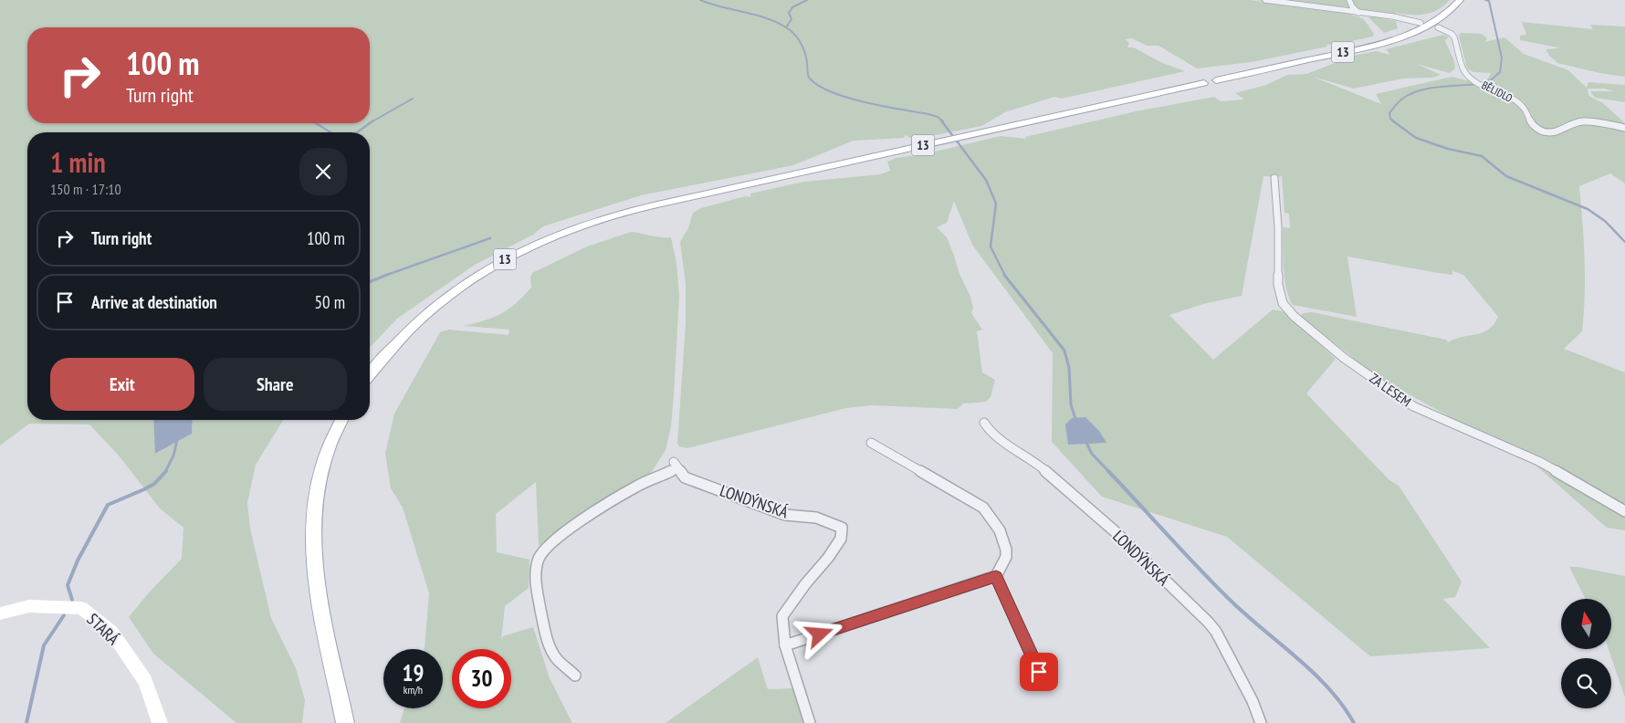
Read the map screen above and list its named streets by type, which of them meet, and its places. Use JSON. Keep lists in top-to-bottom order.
{
  "streets": {
    "main road": ["13"],
    "street": [
      "BĚLIDLO",
      "ZA LESEM",
      "LONDÝNSKÁ",
      "STARÁ"
    ]
  },
  "north": "top",
  "page": {
    "turn": ["100 m", "Turn right"],
    "heading": ["1 min", "150 m · 17:10"],
    "list": [
      {
        "name": "Turn right",
        "value": "100 m"
      },
      {
        "name": "Arrive at destination",
        "value": "50 m"
      }
    ],
    "buttons": ["Exit", "Share"],
    "speed": "19 km/h",
    "limit": "30"
  }
}
